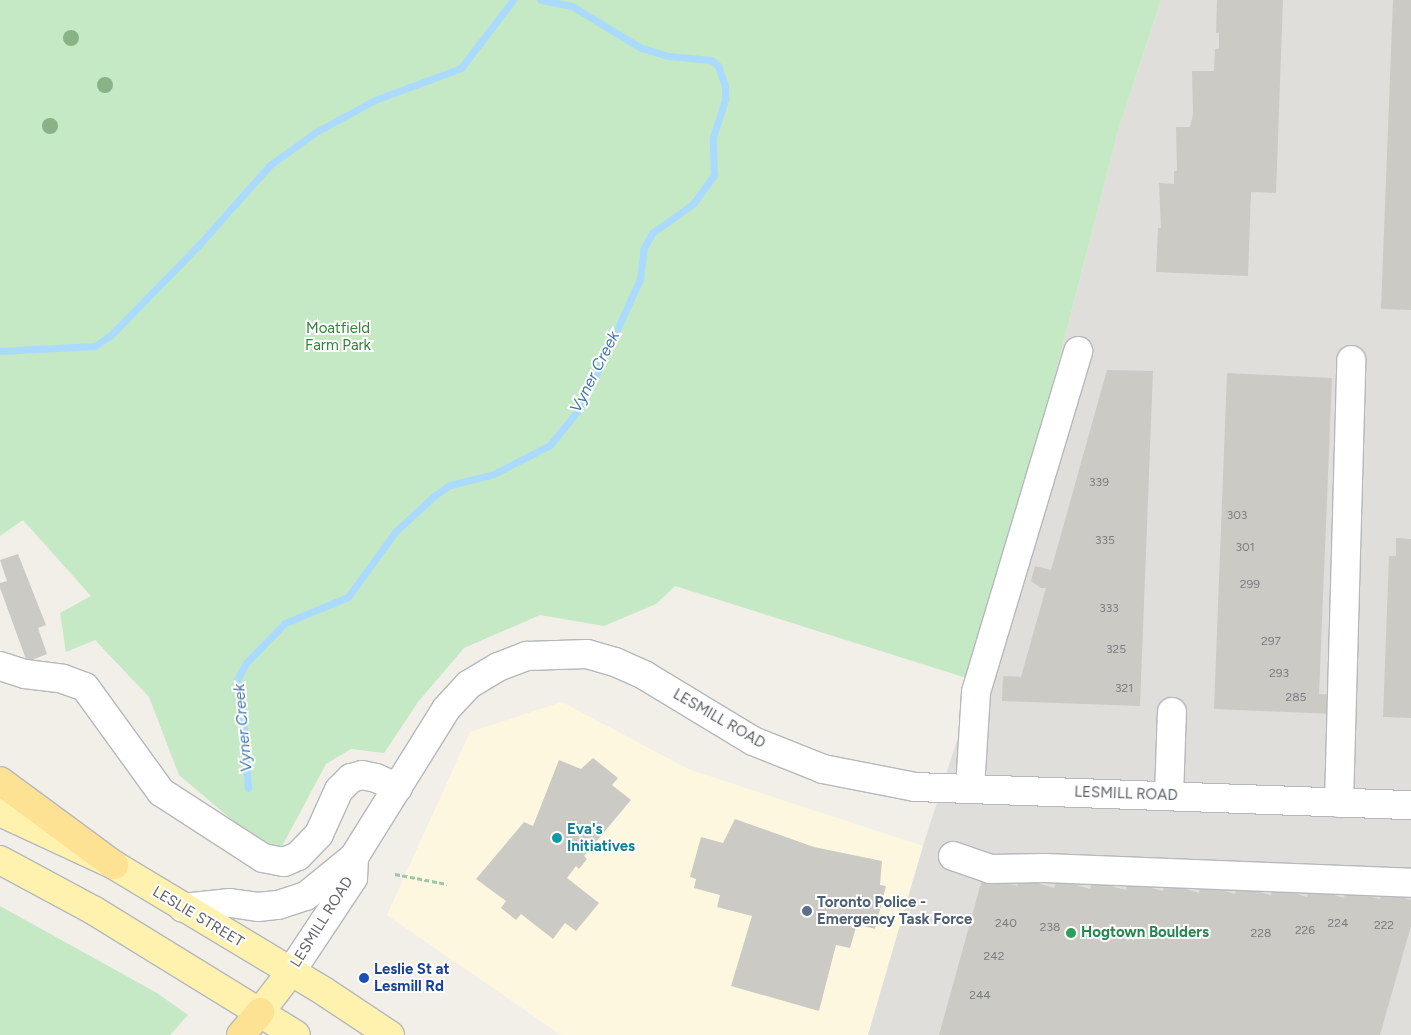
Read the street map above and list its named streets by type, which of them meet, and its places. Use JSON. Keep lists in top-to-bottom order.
{
  "streets": {
    "main road": ["LESLIE STREET"],
    "street": ["LESMILL ROAD"]
  },
  "crossings": [
    ["LESMILL ROAD", "LESLIE STREET"]
  ],
  "water": ["Vyner Creek"],
  "parks": ["Moatfield Farm Park"],
  "places": [
    "Eva's Initiatives",
    "Toronto Police - Emergency Task Force",
    "Hogtown Boulders",
    "Leslie St at Lesmill Rd"
  ],
  "house_numbers": [
    "339",
    "303",
    "335",
    "301",
    "299",
    "333",
    "297",
    "325",
    "293",
    "321",
    "285",
    "240",
    "224",
    "222",
    "238",
    "226",
    "228",
    "242",
    "244"
  ]
}
